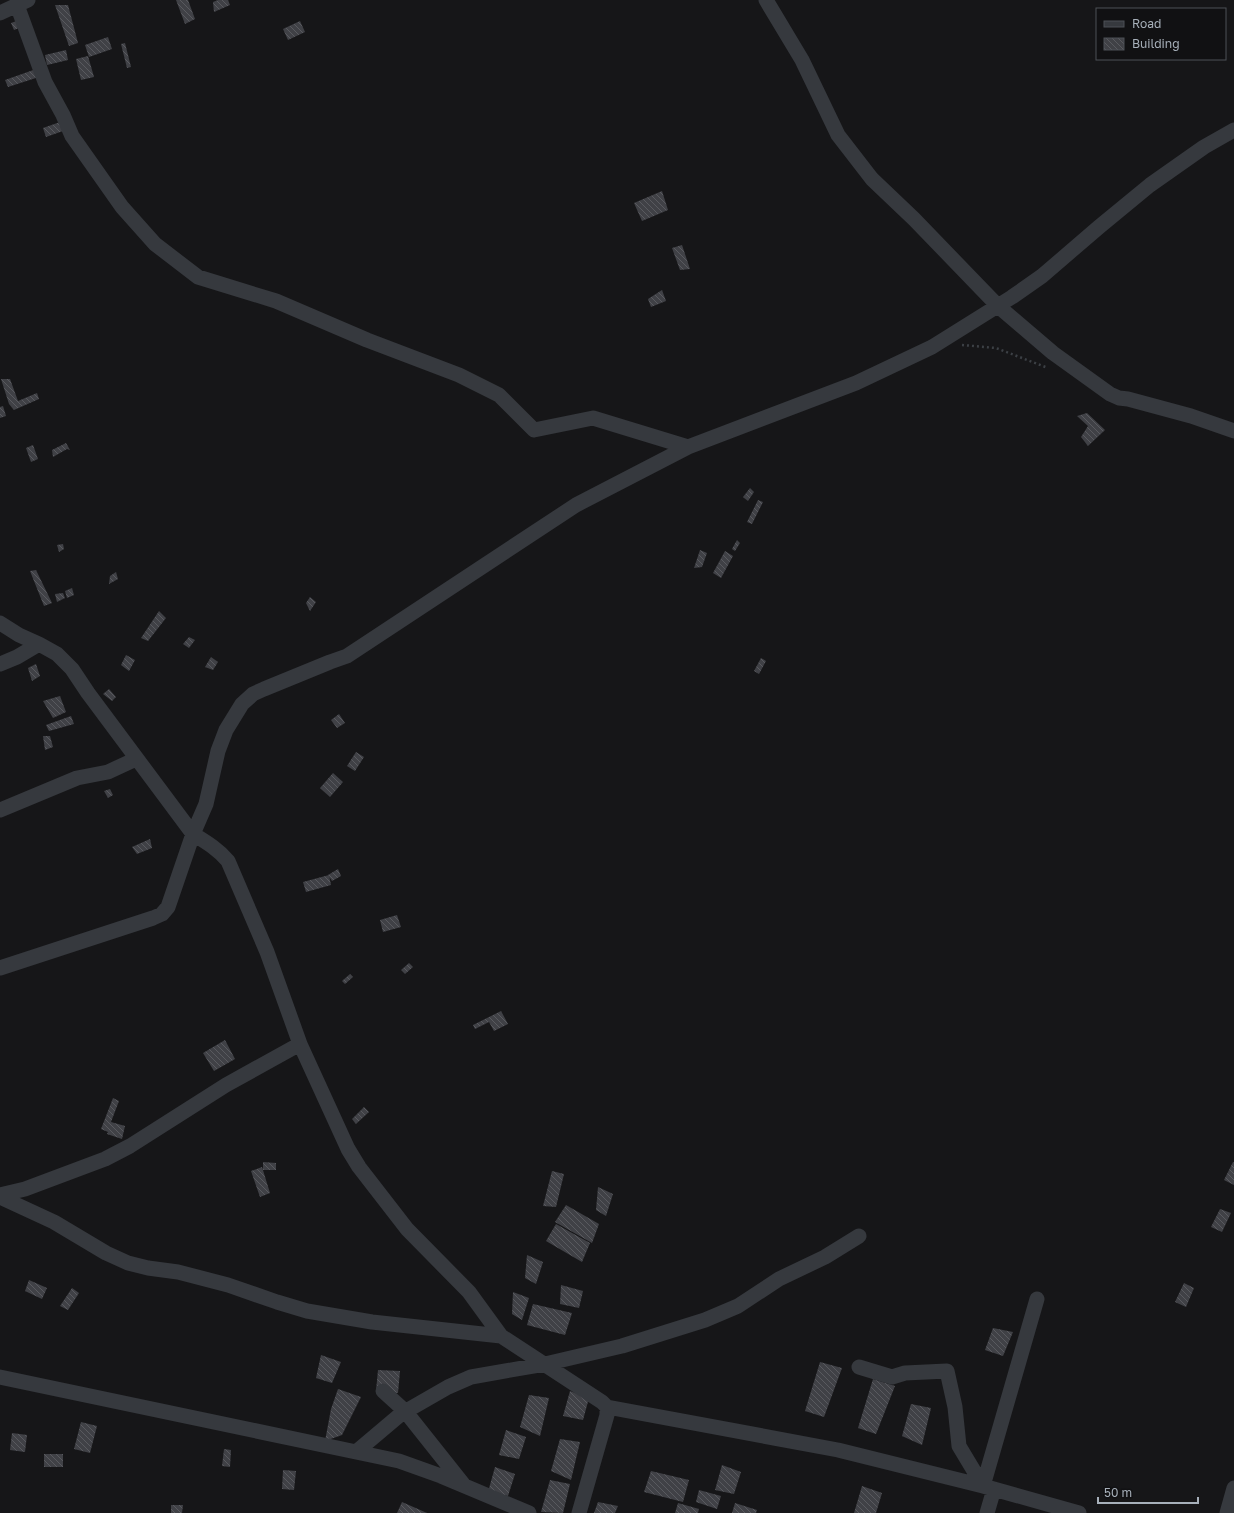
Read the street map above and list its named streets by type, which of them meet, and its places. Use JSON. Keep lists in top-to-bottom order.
{
  "legend": ["Road", "Building"],
  "scale_bar": "50 m"
}
